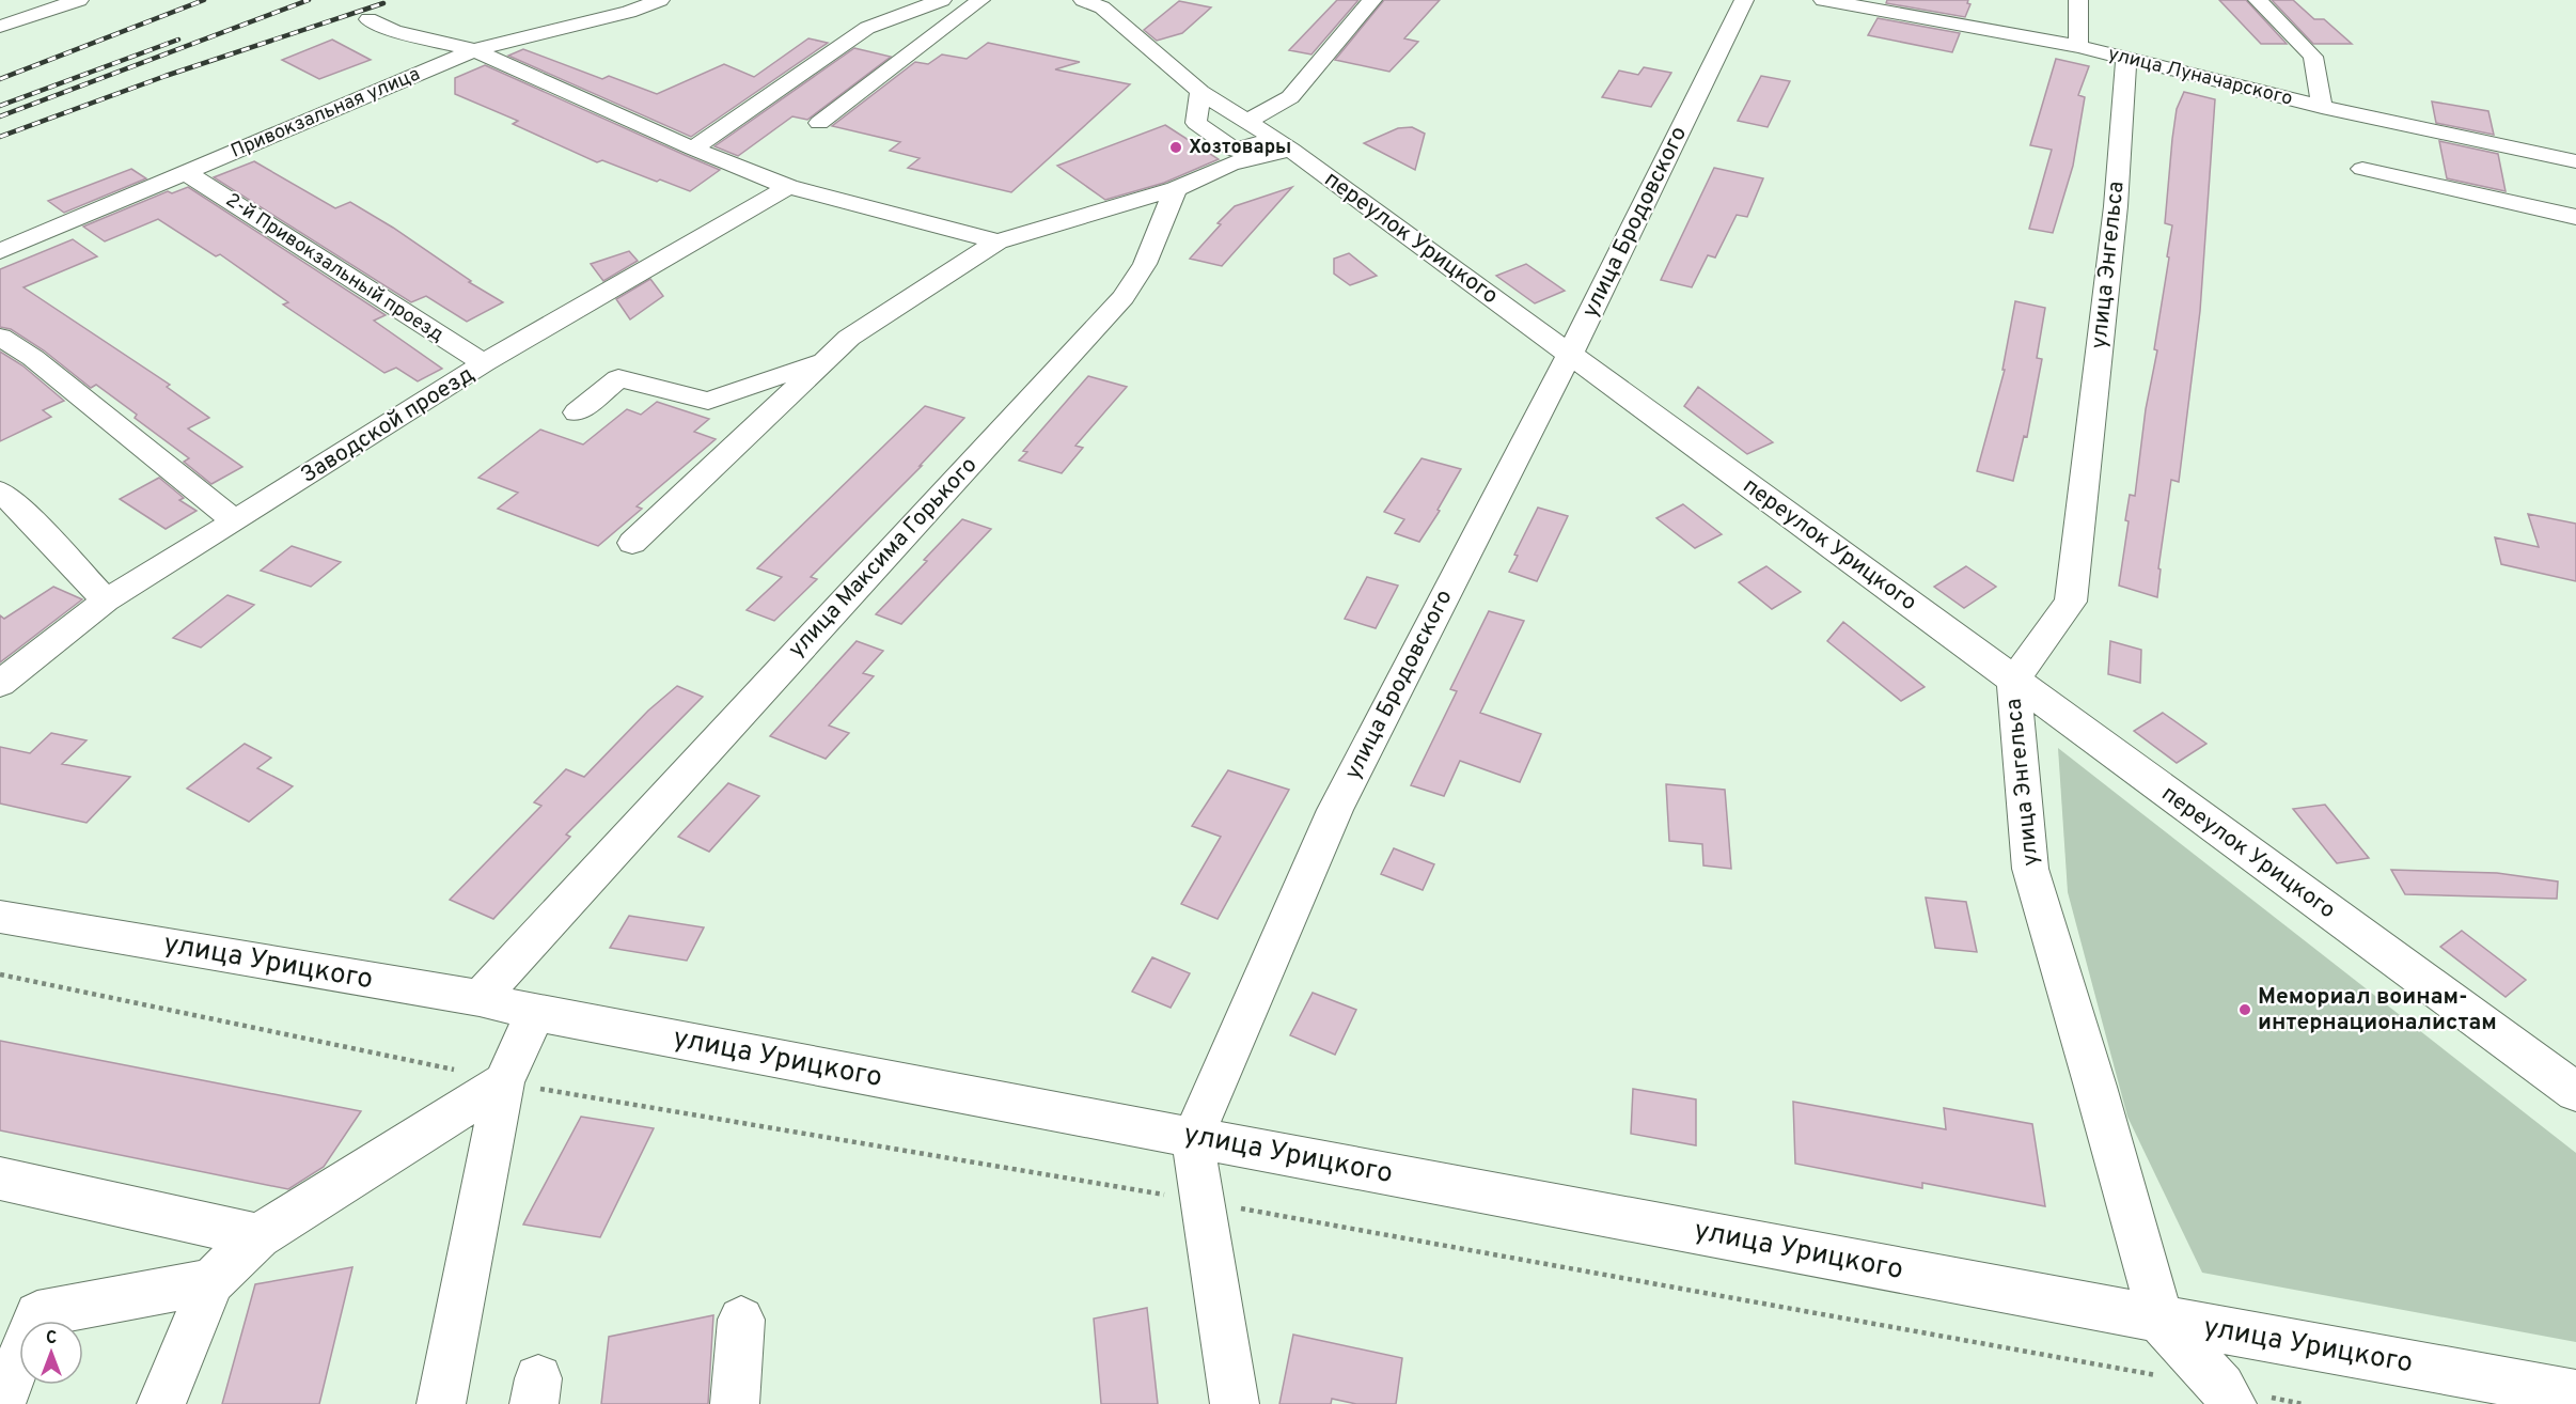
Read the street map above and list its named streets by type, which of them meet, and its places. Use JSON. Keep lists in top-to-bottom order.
{
  "streets": {
    "street": [
      "улица Луначарского",
      "Привокзальная улица",
      "улица Бродовского",
      "переулок Урицкого",
      "улица Энгельса",
      "2-й Привокзальный проезд",
      "Заводской проезд",
      "улица Максима Горького",
      "улица Урицкого"
    ]
  },
  "crossings": [
    ["улица Луначарского", "улица Энгельса"],
    ["Привокзальная улица", "2-й Привокзальный проезд"],
    ["улица Бродовского", "переулок Урицкого"],
    ["улица Бродовского", "улица Урицкого"],
    ["переулок Урицкого", "улица Энгельса"],
    ["улица Энгельса", "улица Урицкого"],
    ["2-й Привокзальный проезд", "Заводской проезд"],
    ["улица Максима Горького", "улица Урицкого"]
  ],
  "places": ["Хозтовары", "Мемориал воинам- интернационалистам"],
  "north": "top"
}
